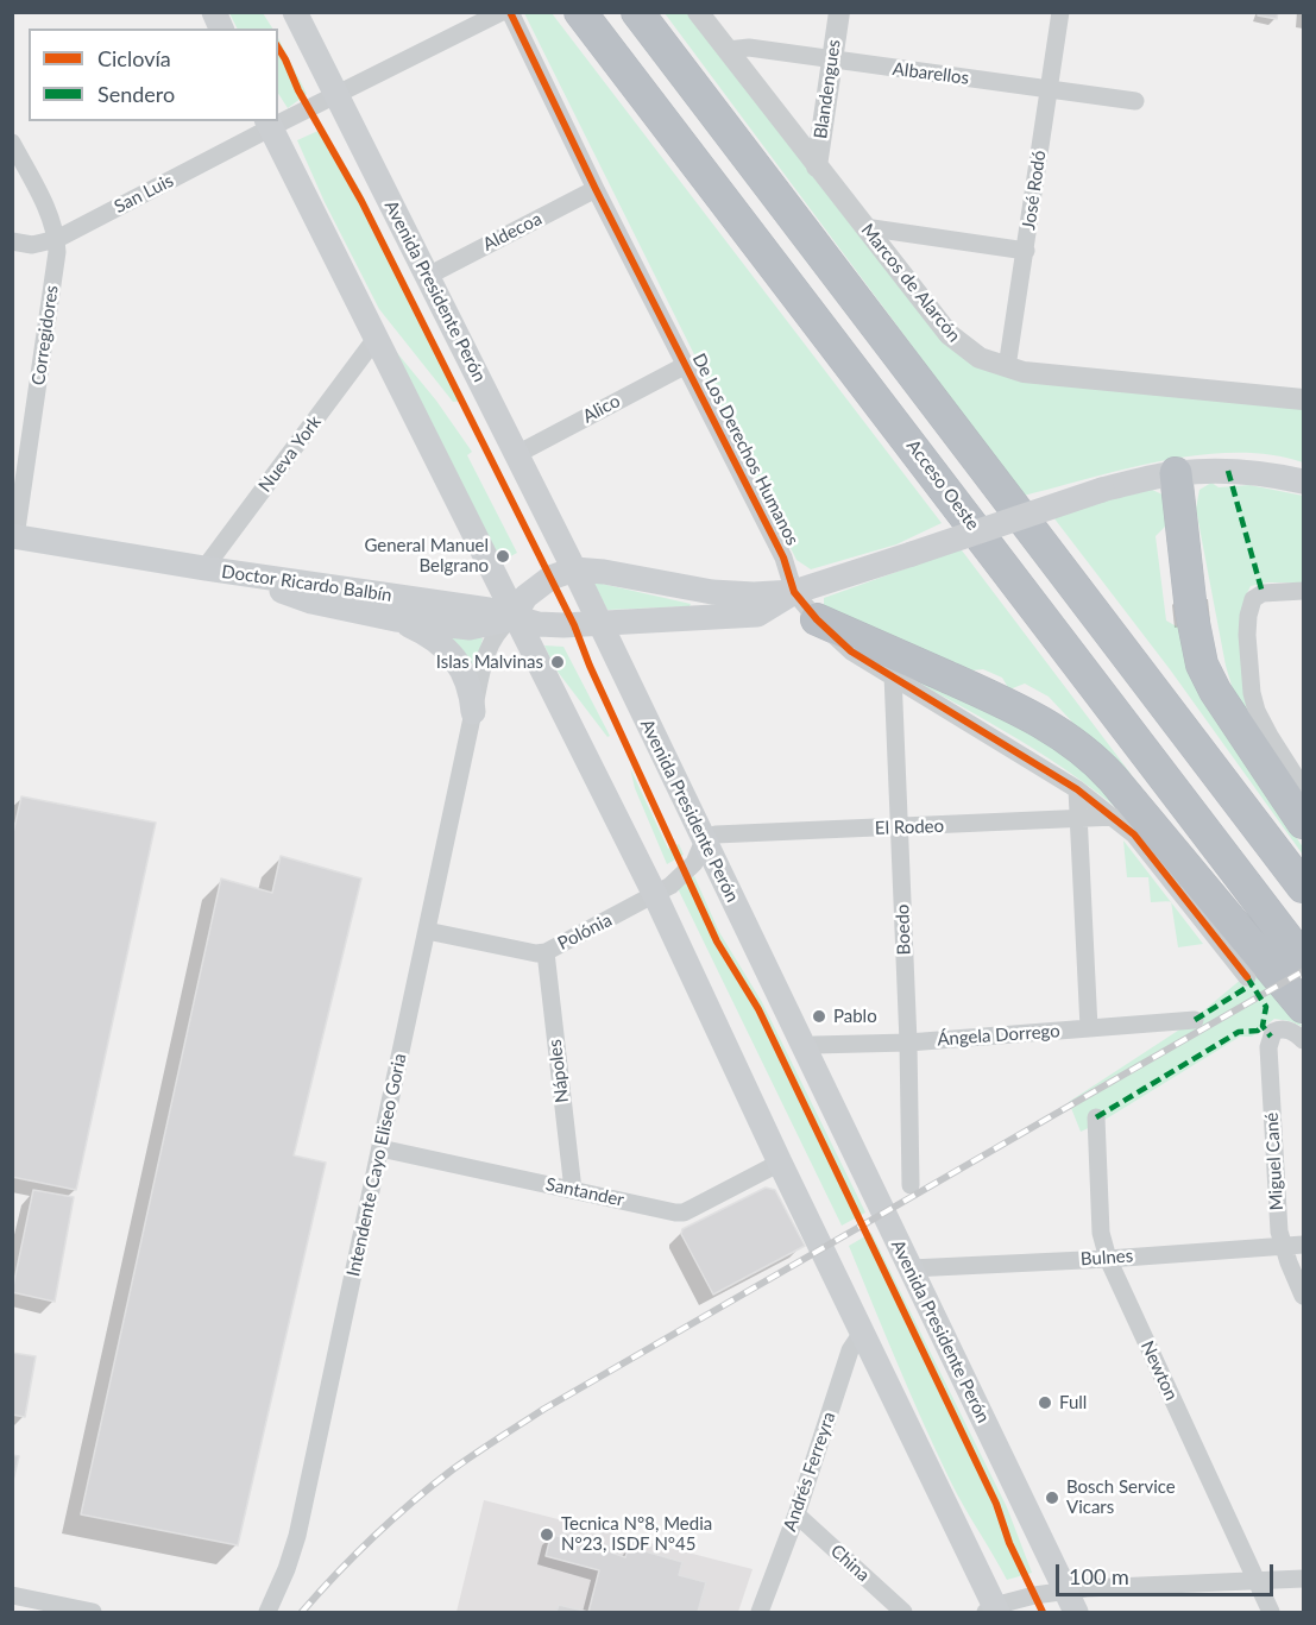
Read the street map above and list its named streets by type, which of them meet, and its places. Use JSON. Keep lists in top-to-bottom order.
{
  "streets": {
    "highway": ["Acceso Oeste"],
    "main road": ["Avenida Presidente Perón", "Doctor Ricardo Balbín"],
    "street": [
      "Albarellos",
      "Blandengues",
      "José Rodó",
      "San Luis",
      "Aldecoa",
      "Marcos de Alarcón",
      "Corregidores",
      "Alico",
      "De Los Derechos Humanos",
      "Nueva York",
      "El Rodeo",
      "Boedo",
      "Polónia",
      "Ángela Dorrego",
      "Nápoles",
      "Miguel Cané",
      "Intendente Cayo Eliseo Goria",
      "Santander",
      "Bulnes",
      "Newton",
      "Andrés Ferreyra",
      "China"
    ]
  },
  "crossings": [
    ["Albarellos", "Blandengues"],
    ["Albarellos", "José Rodó"],
    ["Albarellos", "Marcos de Alarcón"],
    ["Blandengues", "Marcos de Alarcón"],
    ["José Rodó", "Marcos de Alarcón"],
    ["San Luis", "Corregidores"],
    ["Aldecoa", "Avenida Presidente Perón"],
    ["Aldecoa", "De Los Derechos Humanos"],
    ["Avenida Presidente Perón", "Alico"],
    ["Avenida Presidente Perón", "Doctor Ricardo Balbín"],
    ["Avenida Presidente Perón", "El Rodeo"],
    ["Avenida Presidente Perón", "Polónia"],
    ["Avenida Presidente Perón", "Ángela Dorrego"],
    ["Avenida Presidente Perón", "Bulnes"],
    ["Corregidores", "Doctor Ricardo Balbín"],
    ["Alico", "De Los Derechos Humanos"],
    ["De Los Derechos Humanos", "Doctor Ricardo Balbín"],
    ["De Los Derechos Humanos", "El Rodeo"],
    ["De Los Derechos Humanos", "Boedo"],
    ["Nueva York", "Doctor Ricardo Balbín"],
    ["Doctor Ricardo Balbín", "Intendente Cayo Eliseo Goria"],
    ["El Rodeo", "Boedo"],
    ["El Rodeo", "Polónia"],
    ["Boedo", "Ángela Dorrego"],
    ["Polónia", "Nápoles"],
    ["Polónia", "Intendente Cayo Eliseo Goria"],
    ["Nápoles", "Santander"],
    ["Miguel Cané", "Bulnes"],
    ["Intendente Cayo Eliseo Goria", "Santander"],
    ["Bulnes", "Newton"],
    ["Andrés Ferreyra", "China"]
  ],
  "places": [
    "General Manuel Belgrano",
    "Islas Malvinas",
    "Pablo",
    "Full",
    "Bosch Service Vicars",
    "Tecnica N°8, Media N°23, ISDF N°45"
  ],
  "legend": ["Ciclovía", "Sendero"],
  "scale_bar": "100 m"
}
